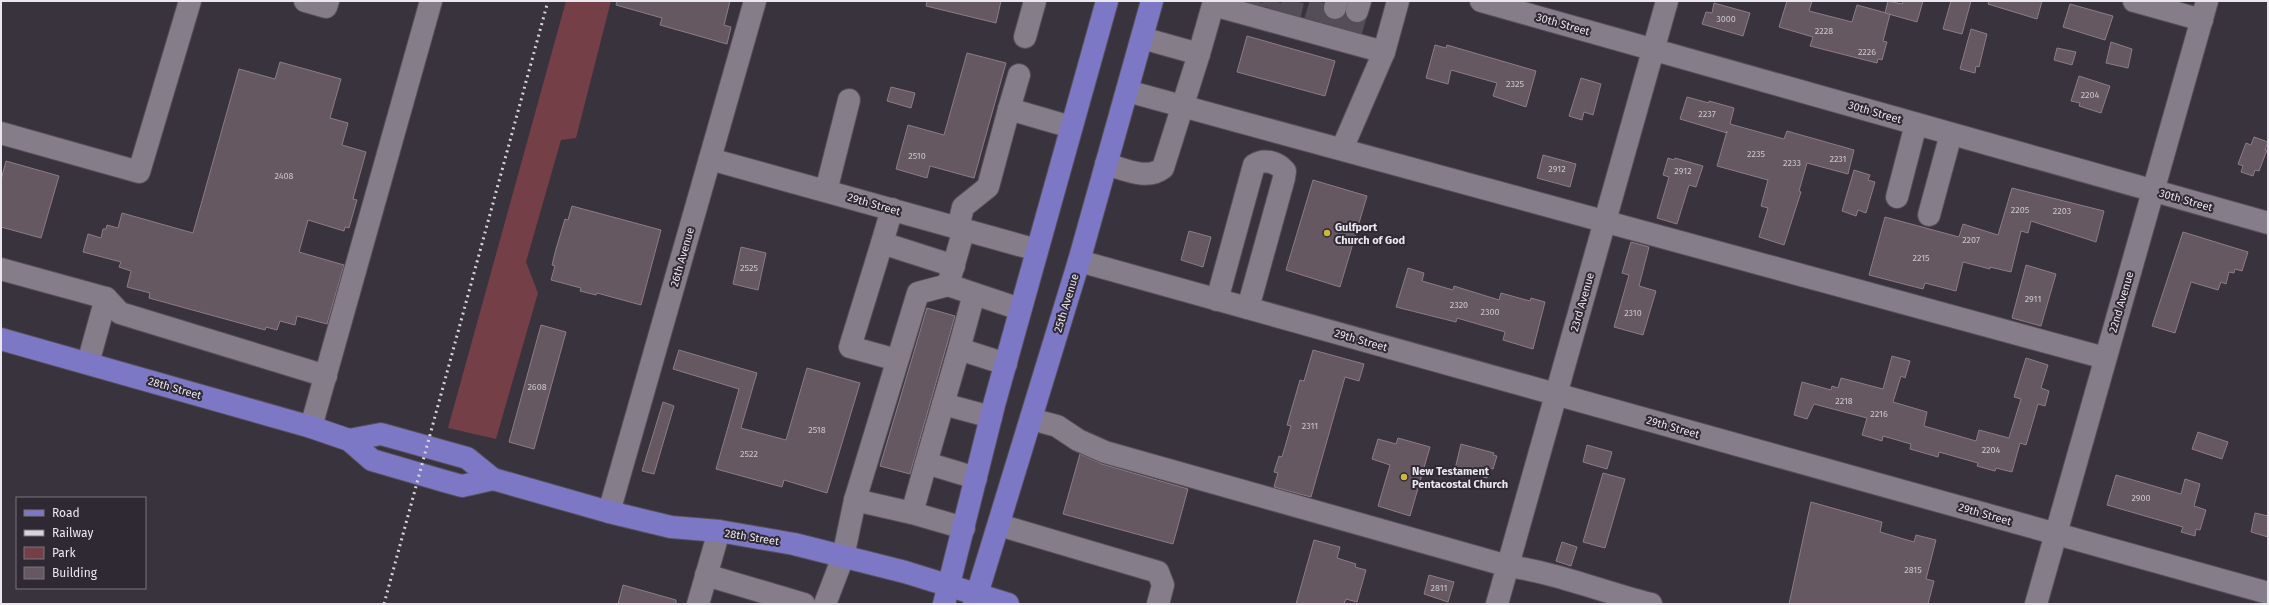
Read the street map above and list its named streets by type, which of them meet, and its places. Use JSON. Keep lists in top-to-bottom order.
{
  "streets": {
    "main road": ["25th Avenue", "28th Street"],
    "street": [
      "30th Street",
      "29th Street",
      "26th Avenue",
      "23rd Avenue",
      "22nd Avenue"
    ]
  },
  "crossings": [
    ["30th Street", "23rd Avenue"],
    ["30th Street", "22nd Avenue"],
    ["29th Street", "26th Avenue"],
    ["29th Street", "23rd Avenue"],
    ["29th Street", "22nd Avenue"],
    ["29th Street", "25th Avenue"],
    ["26th Avenue", "28th Street"],
    ["25th Avenue", "28th Street"]
  ],
  "places": ["Gulfport Church of God", "New Testament Pentacostal Church"],
  "house_numbers": [
    "3000",
    "2228",
    "2226",
    "2325",
    "2204",
    "2237",
    "2235",
    "2510",
    "2231",
    "2233",
    "2912",
    "2912",
    "2408",
    "2205",
    "2203",
    "2207",
    "2215",
    "2525",
    "2911",
    "2320",
    "2300",
    "2310",
    "2608",
    "2218",
    "2216",
    "2311",
    "2518",
    "2204",
    "2522",
    "2900",
    "2815",
    "2811"
  ],
  "legend": [
    "Road",
    "Railway",
    "Park",
    "Building"
  ]
}
